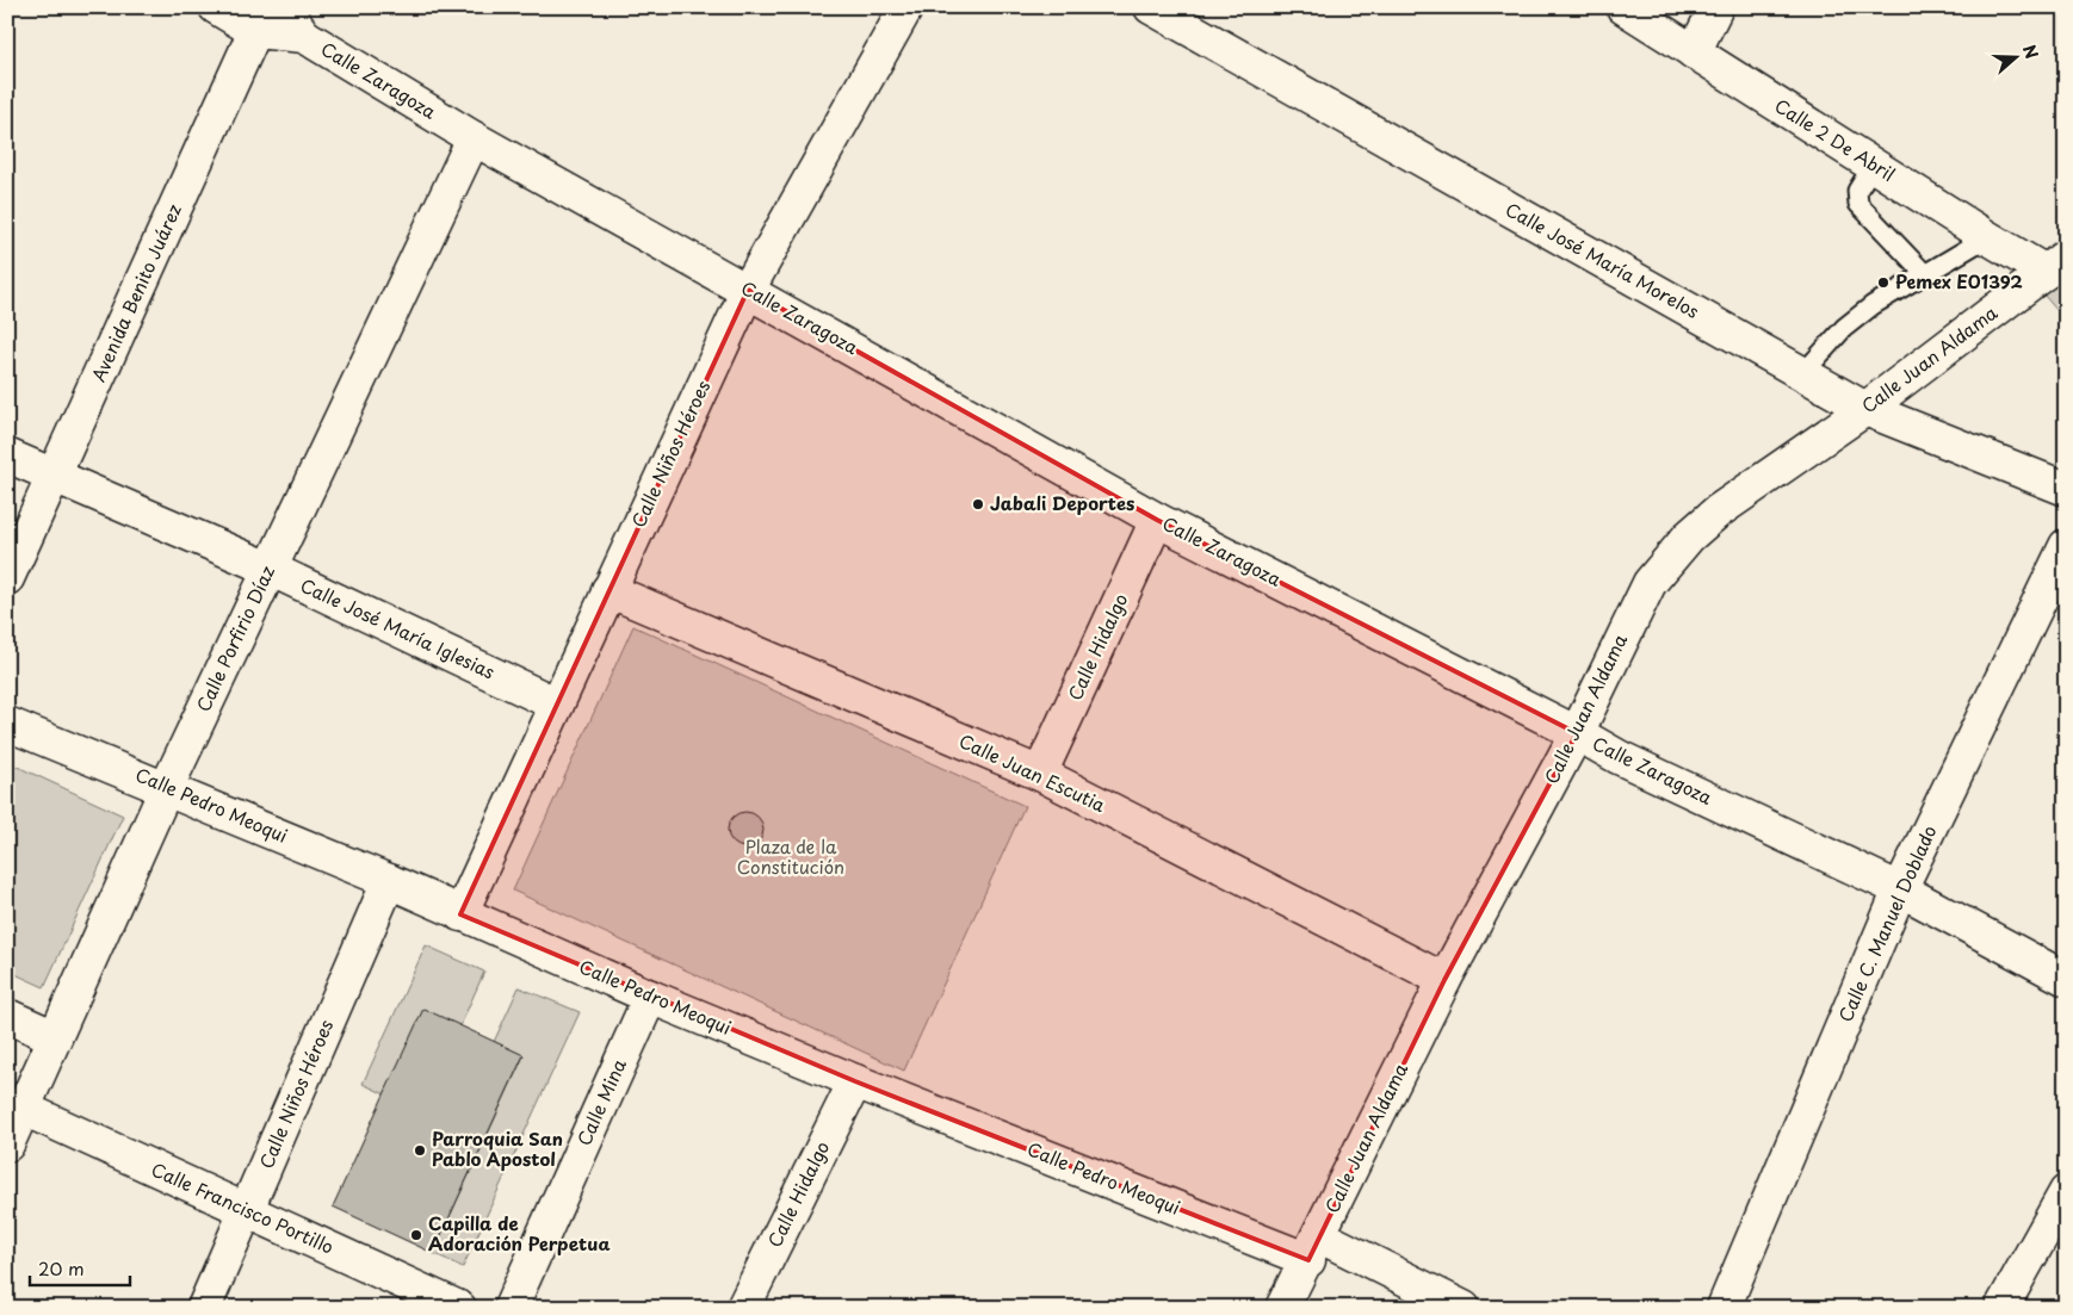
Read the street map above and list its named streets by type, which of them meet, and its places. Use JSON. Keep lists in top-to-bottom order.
{
  "streets": {
    "street": [
      "Calle Zaragoza",
      "Calle 2 De Abril",
      "Calle José María Morelos",
      "Avenida Benito Juárez",
      "Calle Juan Aldama",
      "Calle Niños Héroes",
      "Calle José María Iglesias",
      "Calle Porfirio Díaz",
      "Calle Hidalgo",
      "Calle Juan Escutia",
      "Calle Pedro Meoqui",
      "Calle C. Manuel Doblado",
      "Calle Mina",
      "Calle Francisco Portillo"
    ]
  },
  "crossings": [
    ["Calle Zaragoza", "Avenida Benito Juárez"],
    ["Calle Zaragoza", "Calle Juan Aldama"],
    ["Calle Zaragoza", "Calle Niños Héroes"],
    ["Calle Zaragoza", "Calle Porfirio Díaz"],
    ["Calle Zaragoza", "Calle Hidalgo"],
    ["Calle Zaragoza", "Calle C. Manuel Doblado"],
    ["Calle 2 De Abril", "Calle Juan Aldama"],
    ["Calle José María Morelos", "Calle Juan Aldama"],
    ["Avenida Benito Juárez", "Calle José María Iglesias"],
    ["Calle Juan Aldama", "Calle Juan Escutia"],
    ["Calle Juan Aldama", "Calle Pedro Meoqui"],
    ["Calle Niños Héroes", "Calle José María Iglesias"],
    ["Calle Niños Héroes", "Calle Juan Escutia"],
    ["Calle Niños Héroes", "Calle Pedro Meoqui"],
    ["Calle Niños Héroes", "Calle Francisco Portillo"],
    ["Calle José María Iglesias", "Calle Porfirio Díaz"],
    ["Calle Porfirio Díaz", "Calle Pedro Meoqui"],
    ["Calle Porfirio Díaz", "Calle Francisco Portillo"],
    ["Calle Hidalgo", "Calle Juan Escutia"],
    ["Calle Hidalgo", "Calle Pedro Meoqui"],
    ["Calle Pedro Meoqui", "Calle Mina"]
  ],
  "parks": ["Plaza de la Constitución"],
  "places": [
    "Pemex E01392",
    "Jabali Deportes",
    "Parroquia San Pablo Apostol",
    "Capilla de Adoración Perpetua"
  ],
  "scale_bar": "20 m",
  "north": "right"
}
